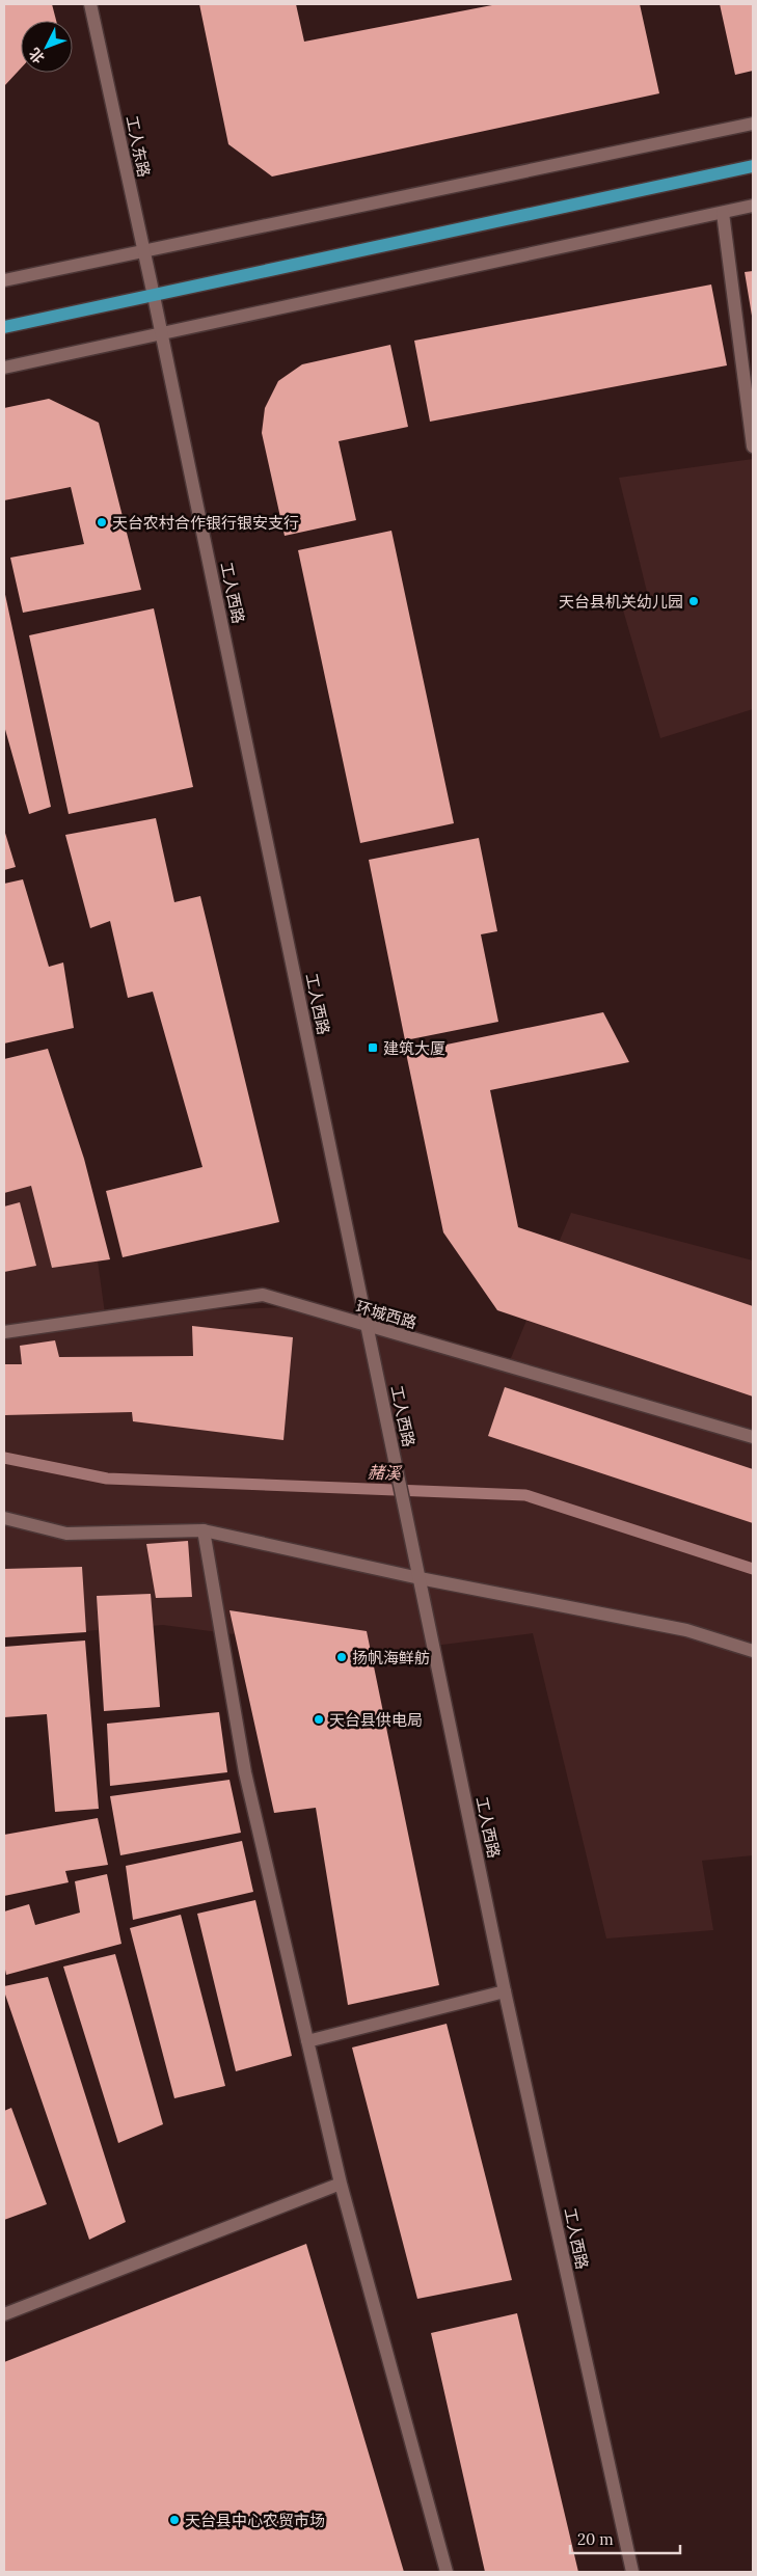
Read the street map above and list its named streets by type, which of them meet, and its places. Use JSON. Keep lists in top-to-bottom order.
{
  "streets": {
    "street": ["工人东路", "工人西路", "环城西路"]
  },
  "crossings": [
    ["工人东路", "工人西路"],
    ["工人西路", "环城西路"]
  ],
  "water": ["赭溪"],
  "places": {
    "other": [
      "天台农村合作银行银安支行",
      "天台县机关幼儿园",
      "扬帆海鲜舫",
      "天台县供电局",
      "天台县中心农贸市场"
    ],
    "transit": ["建筑大厦"]
  },
  "scale_bar": "20 m",
  "north": "bottom left"
}
